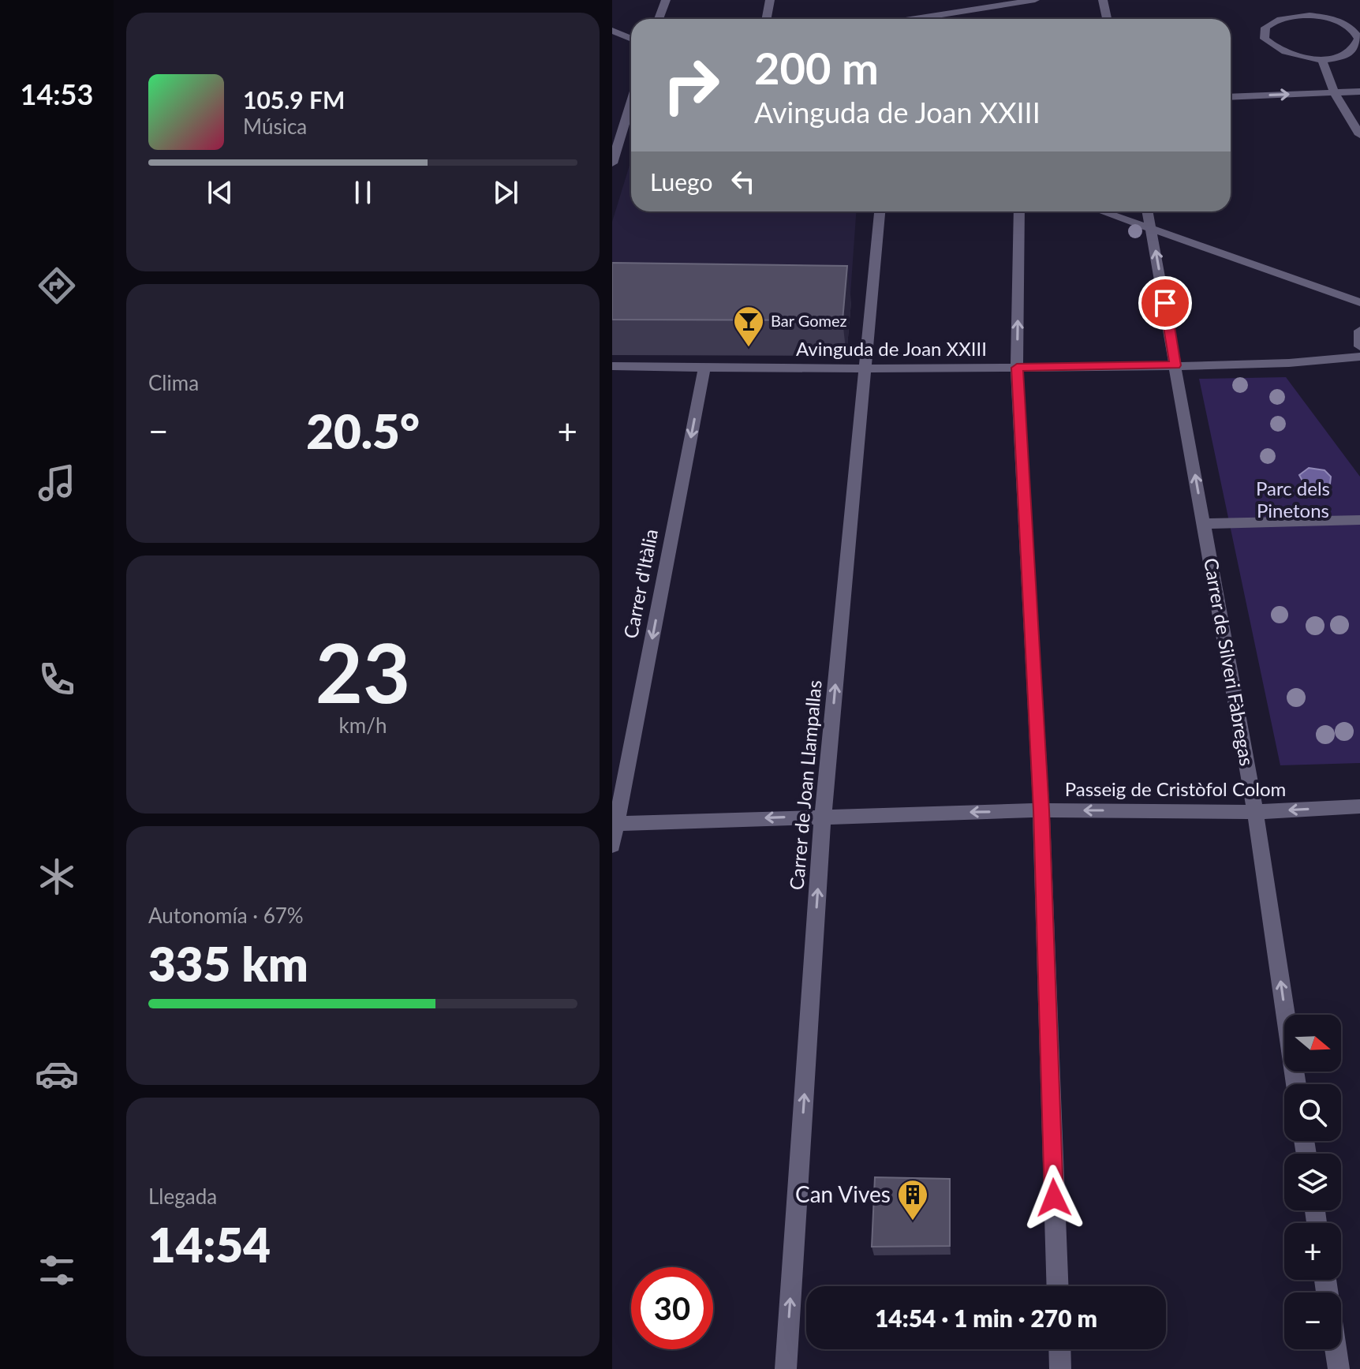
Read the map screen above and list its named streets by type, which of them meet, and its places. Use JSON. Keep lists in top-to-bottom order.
{
  "streets": {
    "street": [
      "Avinguda de Joan XXIII",
      "Carrer d'Itàlia",
      "Carrer de Silveri Fàbregas",
      "Carrer de Joan Llampallas",
      "Passeig de Cristòfol Colom"
    ]
  },
  "crossings": [
    ["Avinguda de Joan XXIII", "Carrer d'Itàlia"],
    ["Avinguda de Joan XXIII", "Carrer de Silveri Fàbregas"],
    ["Avinguda de Joan XXIII", "Carrer de Joan Llampallas"],
    ["Carrer d'Itàlia", "Passeig de Cristòfol Colom"],
    ["Carrer de Silveri Fàbregas", "Passeig de Cristòfol Colom"],
    ["Carrer de Joan Llampallas", "Passeig de Cristòfol Colom"]
  ],
  "one_way": [
    "Carrer d'Itàlia",
    "Carrer de Silveri Fàbregas",
    "Carrer de Joan Llampallas",
    "Passeig de Cristòfol Colom"
  ],
  "parks": ["Parc dels Pinetons"],
  "places": {
    "bar": ["Bar Gomez"],
    "building": ["Can Vives"]
  },
  "north": "right",
  "page": {
    "tabs": "14:53",
    "turn": ["200 m", "Avinguda de Joan XXIII"],
    "song": ["105.9 FM", "Música"],
    "then": "Luego",
    "tile": [
      "Clima",
      ["23", "km/h"],
      ["Autonomía · 67%", "335 km"],
      ["Llegada", "14:54"]
    ],
    "heat": ["−", "20.5°", "+"],
    "map_buttons": ["+", "−"],
    "limit": "30",
    "trip": "14:54 · 1 min · 270 m"
  }
}
